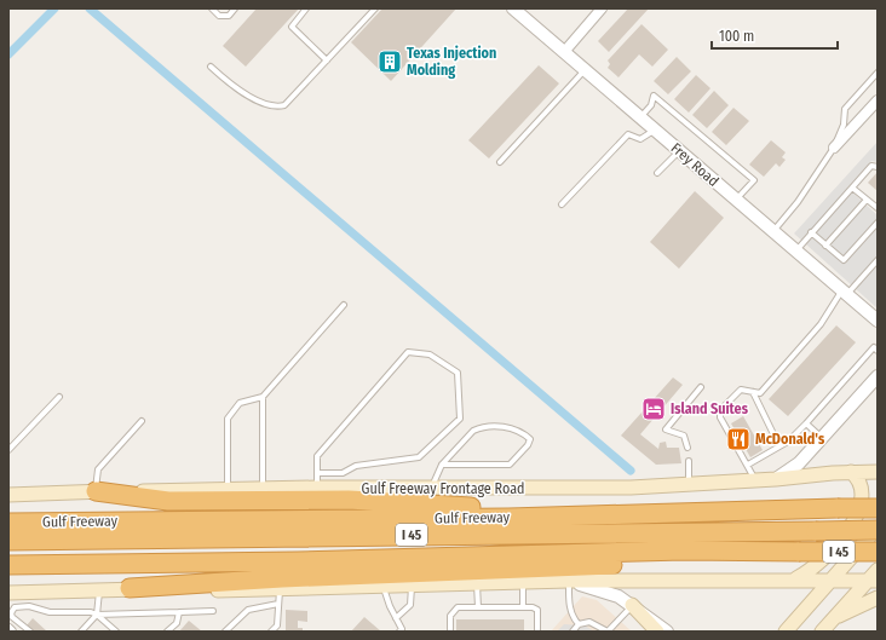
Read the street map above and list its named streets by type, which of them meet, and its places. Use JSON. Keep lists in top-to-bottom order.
{
  "streets": {
    "highway": ["Gulf Freeway", "I 45"],
    "main road": ["Gulf Freeway Frontage Road"],
    "street": ["Frey Road"]
  },
  "places": {
    "building": ["Texas Injection Molding"],
    "hotel": ["Island Suites"],
    "restaurant": ["McDonald's"]
  },
  "scale_bar": "100 m"
}
